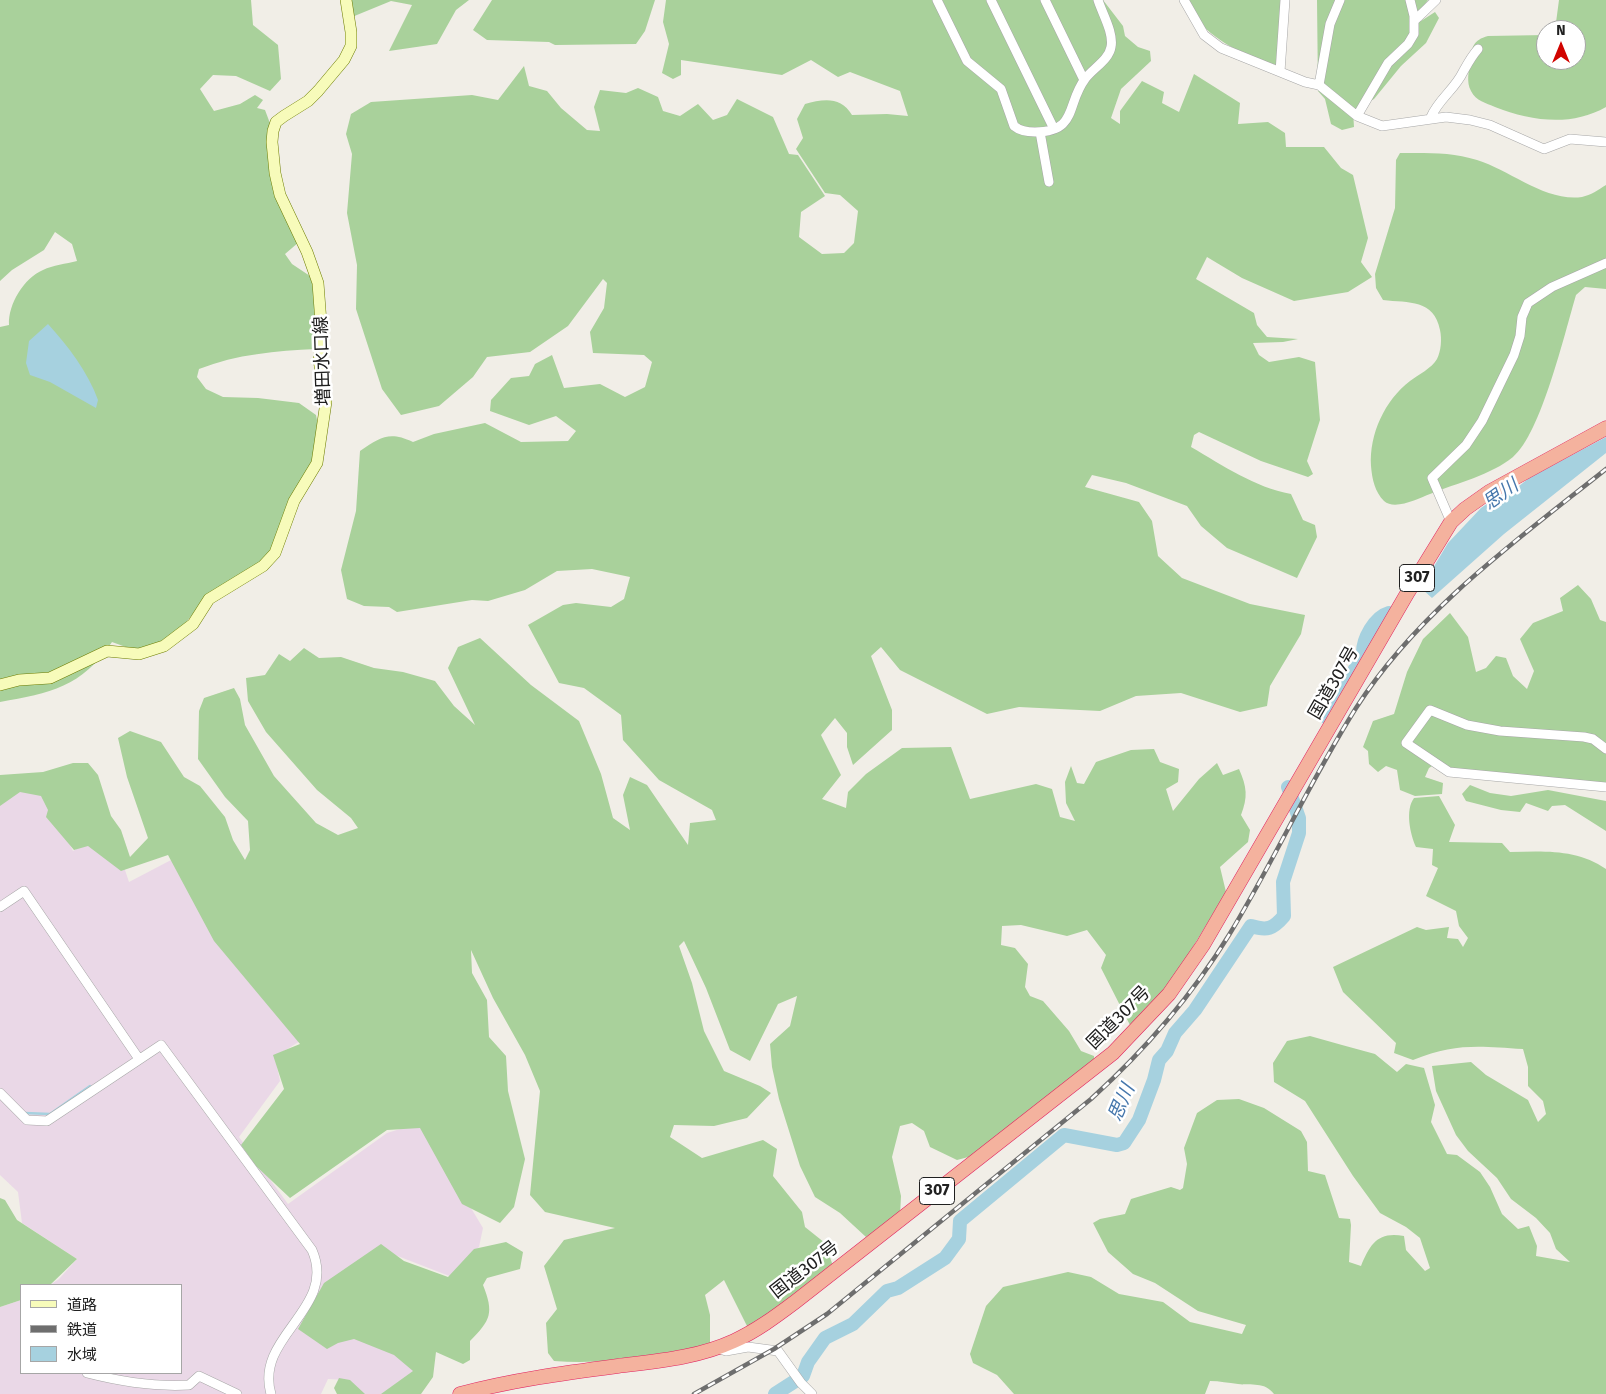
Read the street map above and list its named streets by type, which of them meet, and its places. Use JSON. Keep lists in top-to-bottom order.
{
  "streets": {
    "highway": ["307", "国道307号"],
    "main road": ["増田水口線"]
  },
  "water": ["思川"],
  "legend": ["道路", "鉄道", "水域"],
  "north": "top"
}
